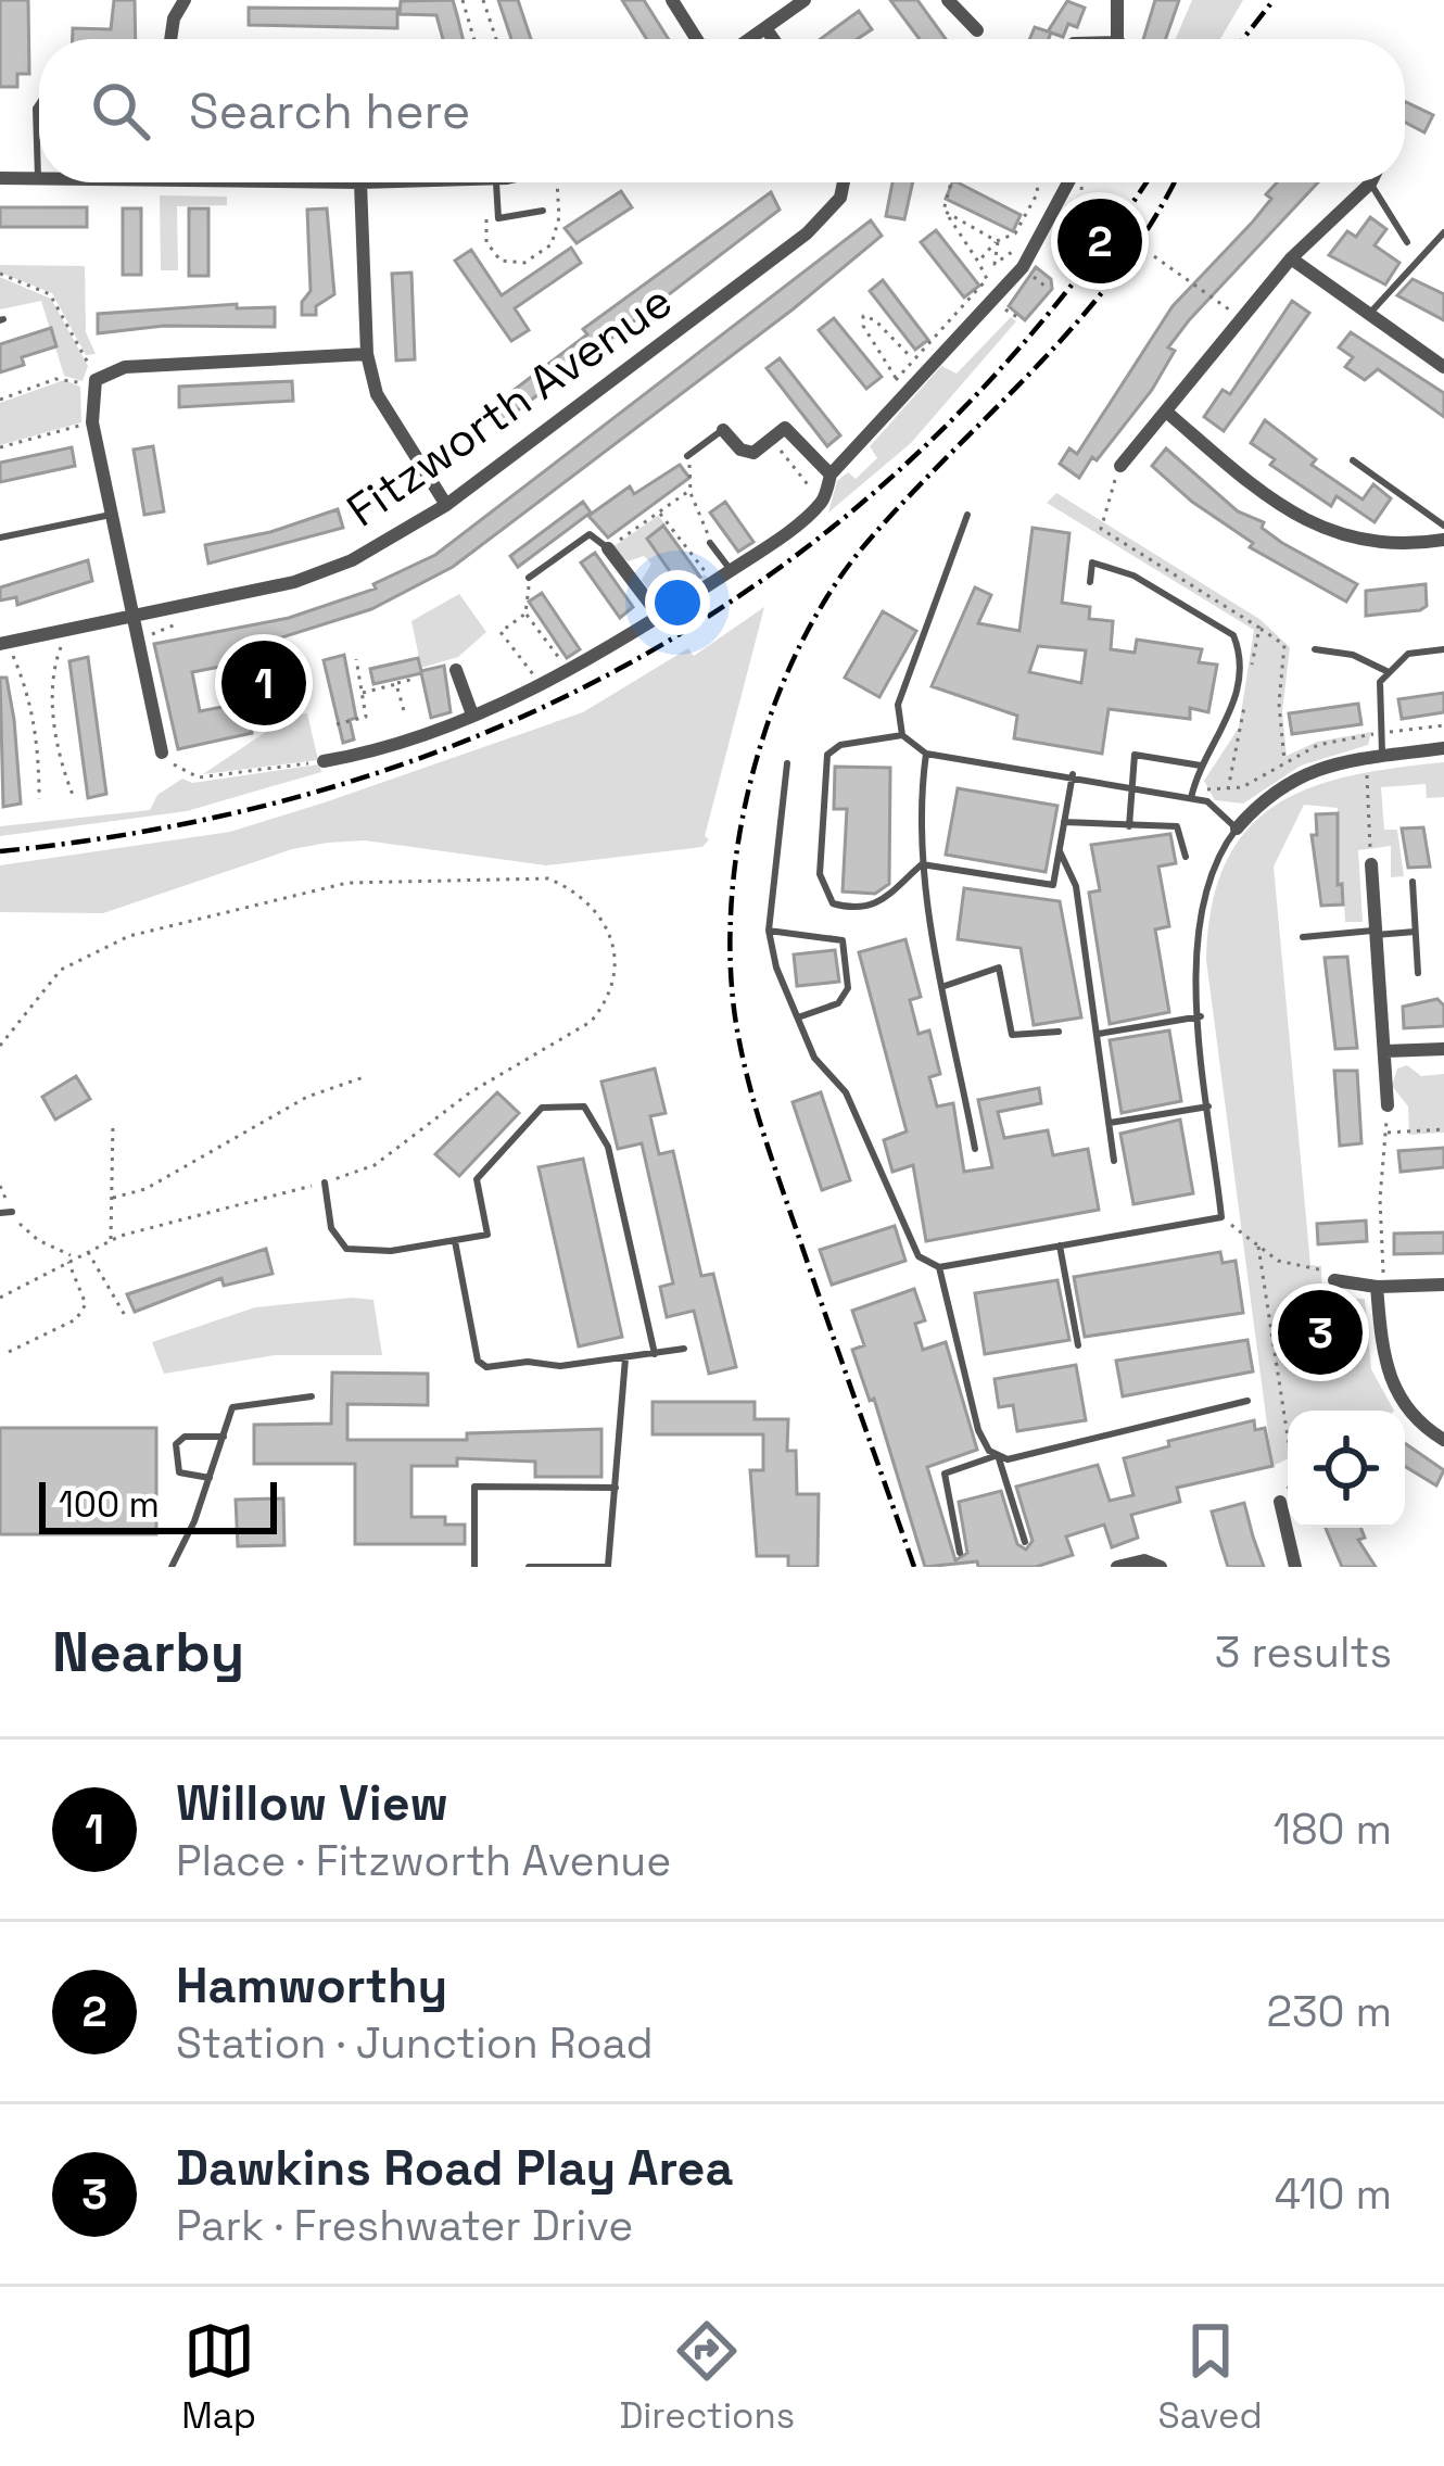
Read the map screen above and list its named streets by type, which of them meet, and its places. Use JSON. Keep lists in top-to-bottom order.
{
  "streets": {
    "street": ["Fitzworth Avenue"]
  },
  "scale_bar": "100 m",
  "page": {
    "search": "Search here",
    "pins": ["2", "1", "3"],
    "scale": "100 m",
    "heading": ["Nearby", "3 results"],
    "list": [
      {
        "mark": "1",
        "name": "Willow View",
        "note": "Place · Fitzworth Avenue",
        "value": "180 m"
      },
      {
        "mark": "2",
        "name": "Hamworthy",
        "note": "Station · Junction Road",
        "value": "230 m"
      },
      {
        "mark": "3",
        "name": "Dawkins Road Play Area",
        "note": "Park · Freshwater Drive",
        "value": "410 m"
      }
    ],
    "nav": ["Map", "Directions", "Saved"]
  }
}
